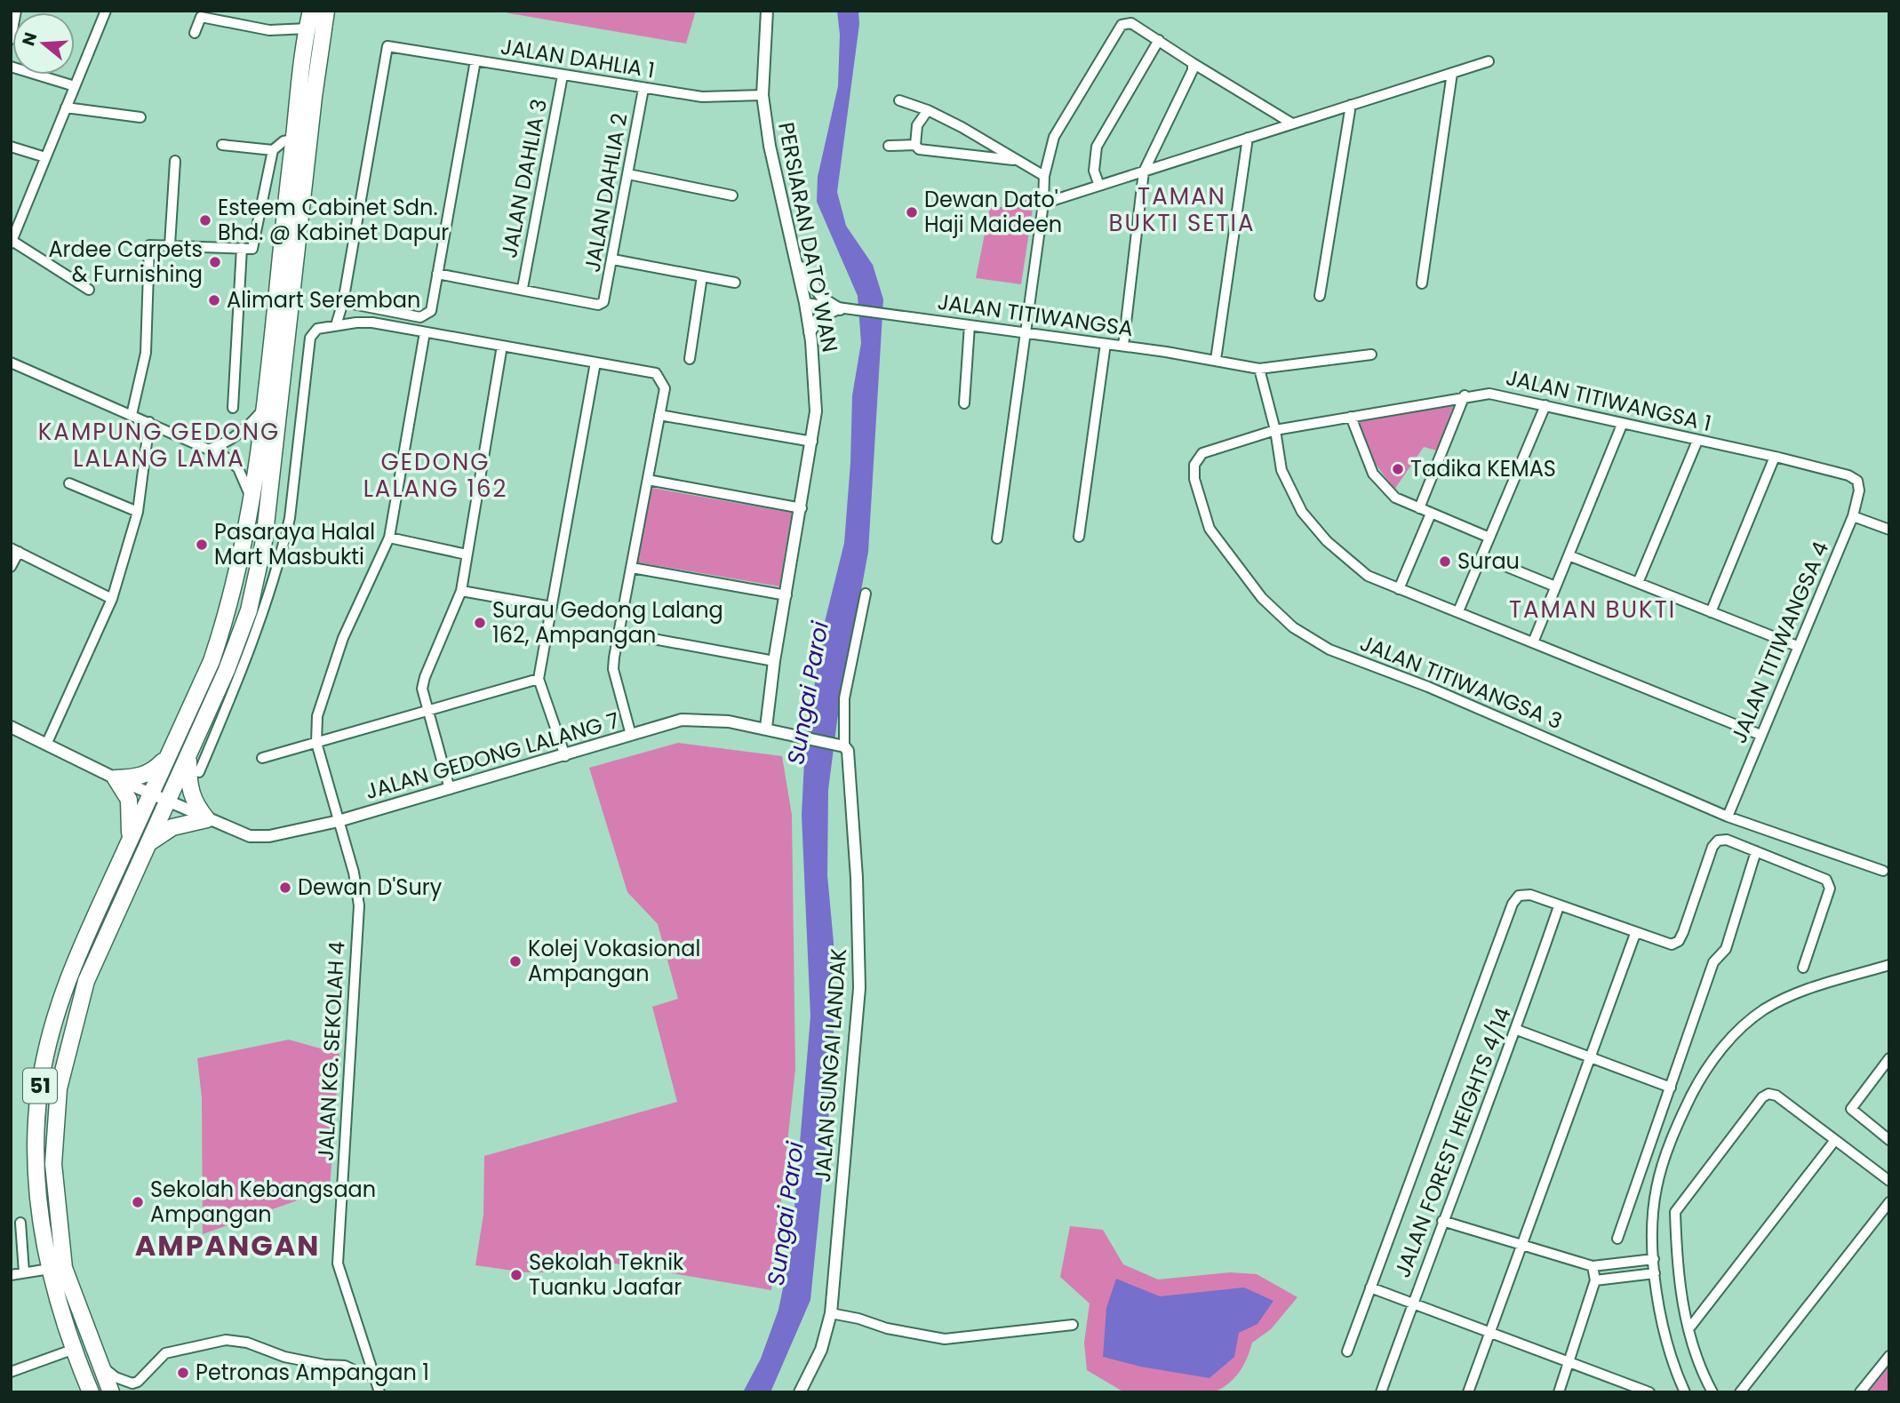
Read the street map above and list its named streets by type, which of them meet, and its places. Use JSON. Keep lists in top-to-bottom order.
{
  "streets": {
    "highway": ["51"],
    "street": [
      "JALAN DAHLIA 1",
      "JALAN DAHLIA 3",
      "JALAN DAHLIA 2",
      "PERSIARAN DATO' WAN",
      "JALAN TITIWANGSA",
      "JALAN TITIWANGSA 1",
      "JALAN TITIWANGSA 4",
      "JALAN TITIWANGSA 3",
      "JALAN GEDONG LALANG 7",
      "JALAN KG. SEKOLAH 4",
      "JALAN SUNGAI LANDAK",
      "JALAN FOREST HEIGHTS 4/14"
    ]
  },
  "crossings": [
    ["JALAN DAHLIA 1", "JALAN DAHLIA 3"],
    ["JALAN DAHLIA 1", "JALAN DAHLIA 2"],
    ["JALAN DAHLIA 1", "PERSIARAN DATO' WAN"],
    ["JALAN DAHLIA 3", "JALAN DAHLIA 2"],
    ["PERSIARAN DATO' WAN", "JALAN TITIWANGSA"],
    ["PERSIARAN DATO' WAN", "JALAN GEDONG LALANG 7"],
    ["JALAN TITIWANGSA 1", "JALAN TITIWANGSA 4"],
    ["JALAN TITIWANGSA 1", "JALAN TITIWANGSA 3"],
    ["JALAN TITIWANGSA 4", "JALAN TITIWANGSA 3"],
    ["JALAN GEDONG LALANG 7", "JALAN KG. SEKOLAH 4"],
    ["JALAN GEDONG LALANG 7", "JALAN SUNGAI LANDAK"],
    ["JALAN GEDONG LALANG 7", "51"]
  ],
  "districts": [
    "TAMAN BUKTI SETIA",
    "KAMPUNG GEDONG LALANG LAMA",
    "GEDONG LALANG 162",
    "TAMAN BUKTI",
    "AMPANGAN"
  ],
  "water": ["Sungai Paroi"],
  "places": [
    "Dewan Dato' Haji Maideen",
    "Esteem Cabinet Sdn. Bhd. @ Kabinet Dapur",
    "Ardee Carpets & Furnishing",
    "Alimart Seremban",
    "Tadika KEMAS",
    "Pasaraya Halal Mart Masbukti",
    "Surau",
    "Surau Gedong Lalang 162, Ampangan",
    "Dewan D'Sury",
    "Kolej Vokasional Ampangan",
    "Sekolah Kebangsaan Ampangan",
    "Sekolah Teknik Tuanku Jaafar",
    "Petronas Ampangan 1"
  ],
  "north": "left"
}
